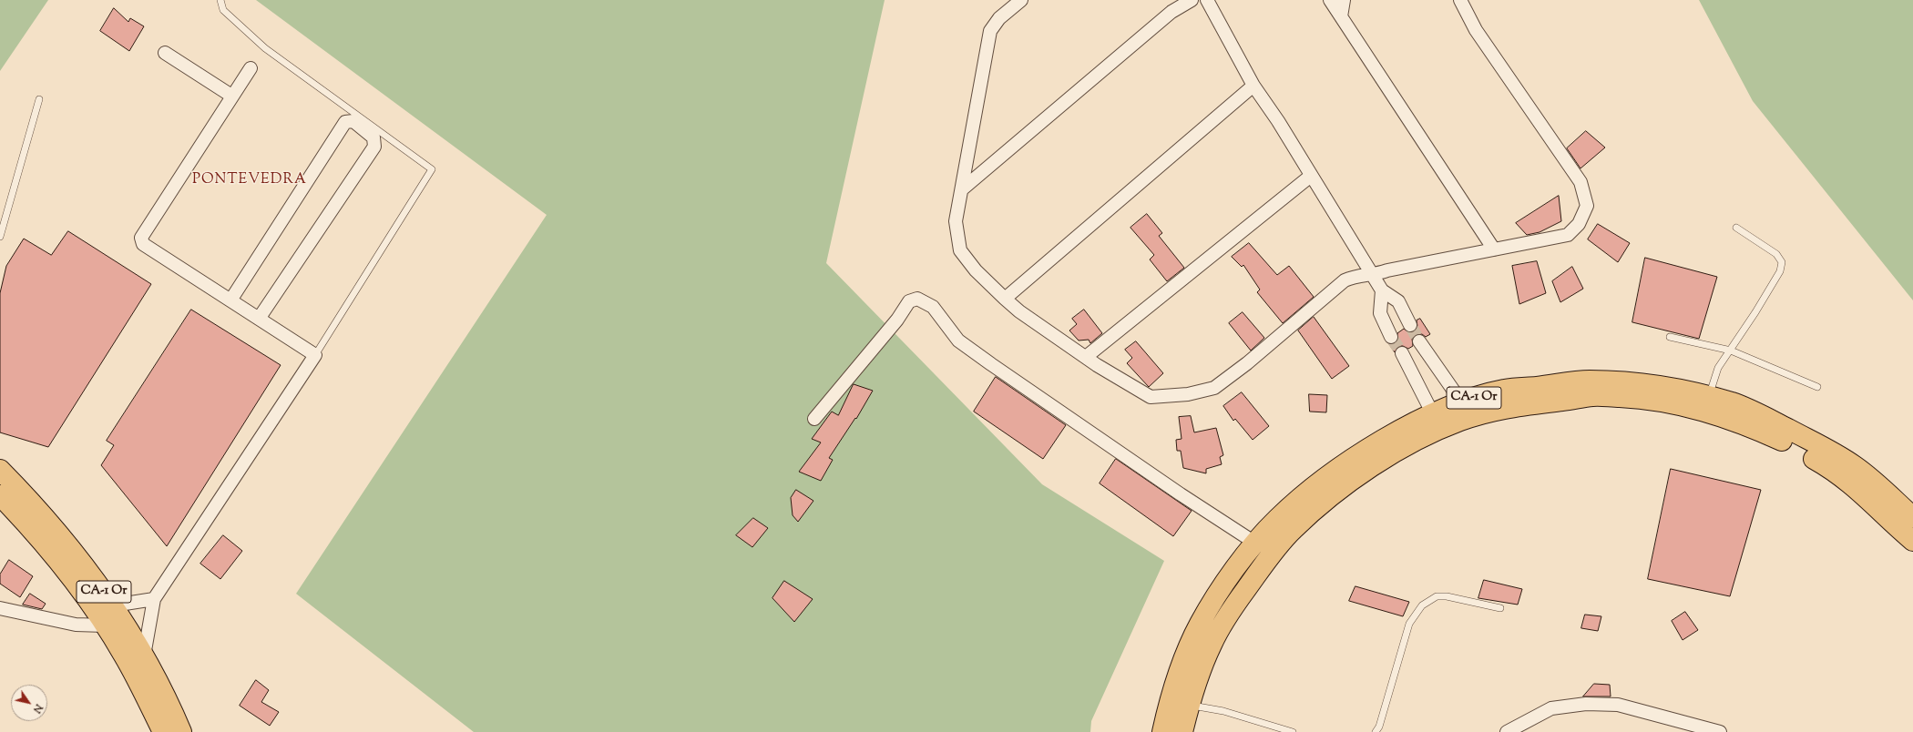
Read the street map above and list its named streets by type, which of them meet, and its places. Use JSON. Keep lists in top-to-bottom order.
{
  "streets": {
    "highway": ["CA-1 Or"]
  },
  "districts": ["PONTEVEDRA"],
  "north": "bottom right"
}
